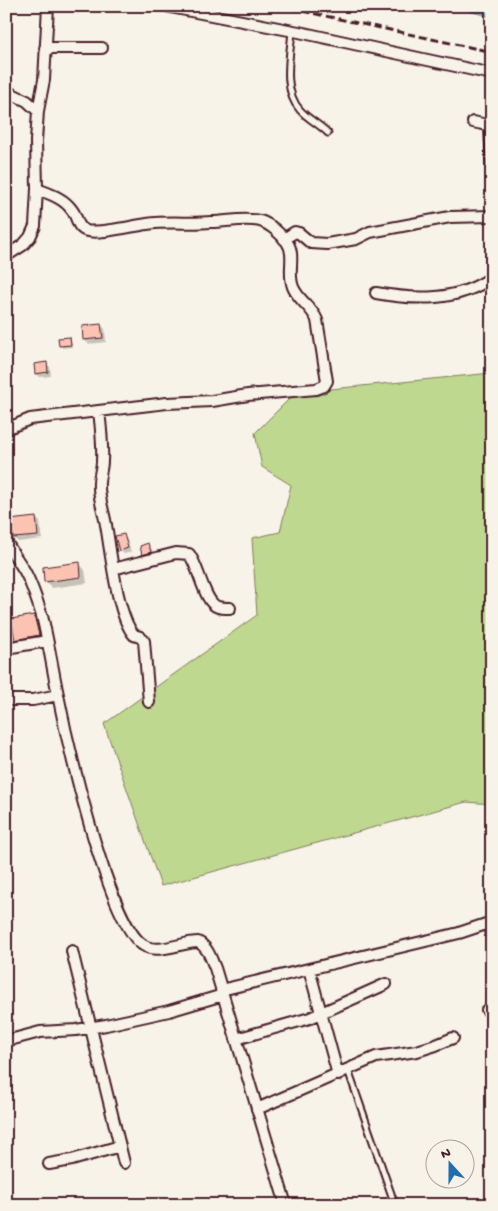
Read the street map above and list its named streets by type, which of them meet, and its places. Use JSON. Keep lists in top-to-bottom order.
{
  "north": "top"
}
